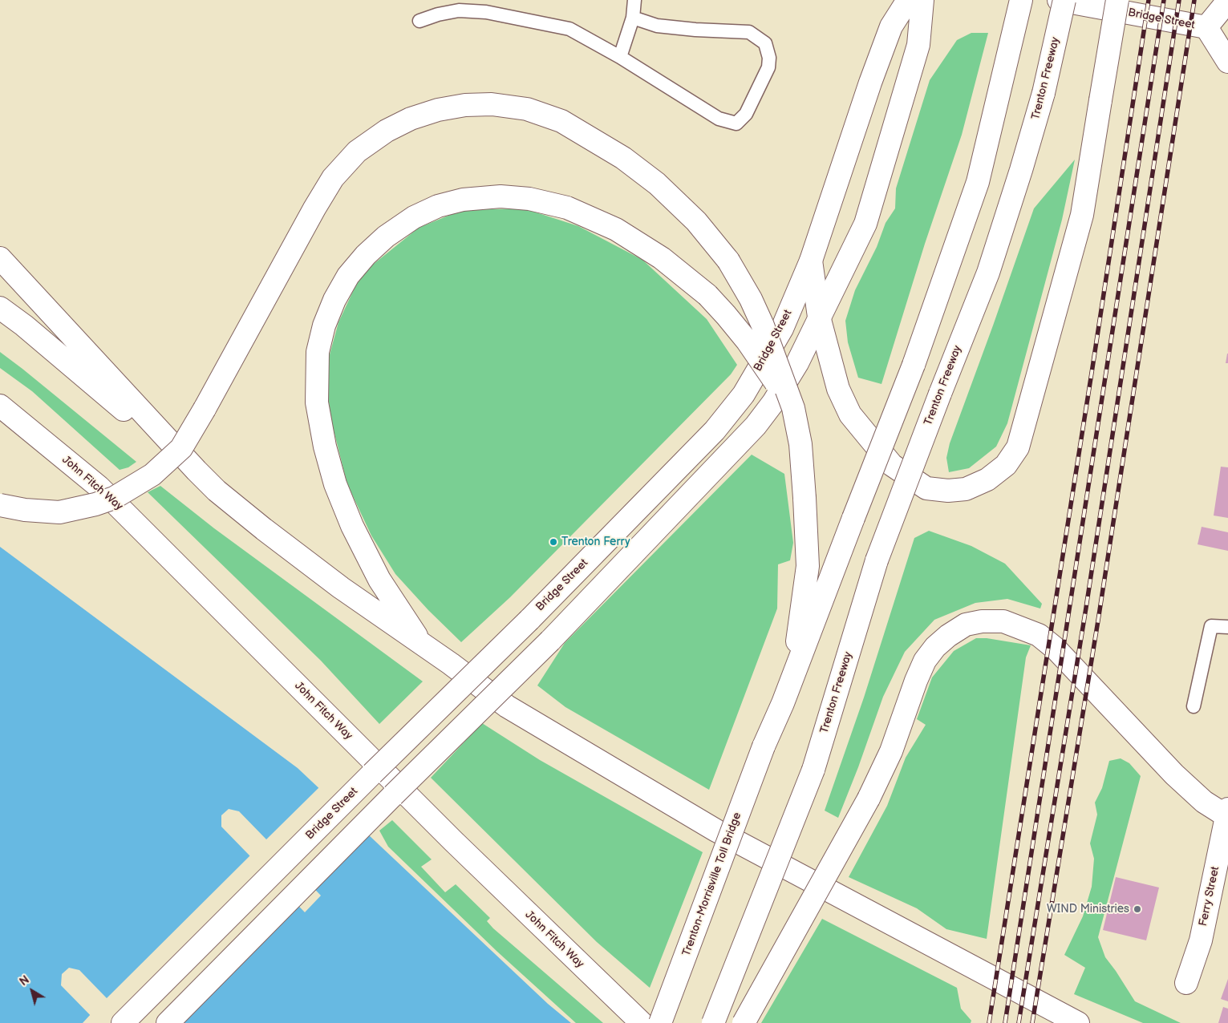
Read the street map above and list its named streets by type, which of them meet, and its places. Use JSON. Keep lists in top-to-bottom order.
{
  "streets": {
    "main road": [
      "Bridge Street",
      "Trenton Freeway",
      "John Fitch Way",
      "Trenton-Morrisville Toll Bridge",
      "Ferry Street"
    ]
  },
  "places": ["Trenton Ferry", "WIND Ministries"],
  "north": "top left"
}
